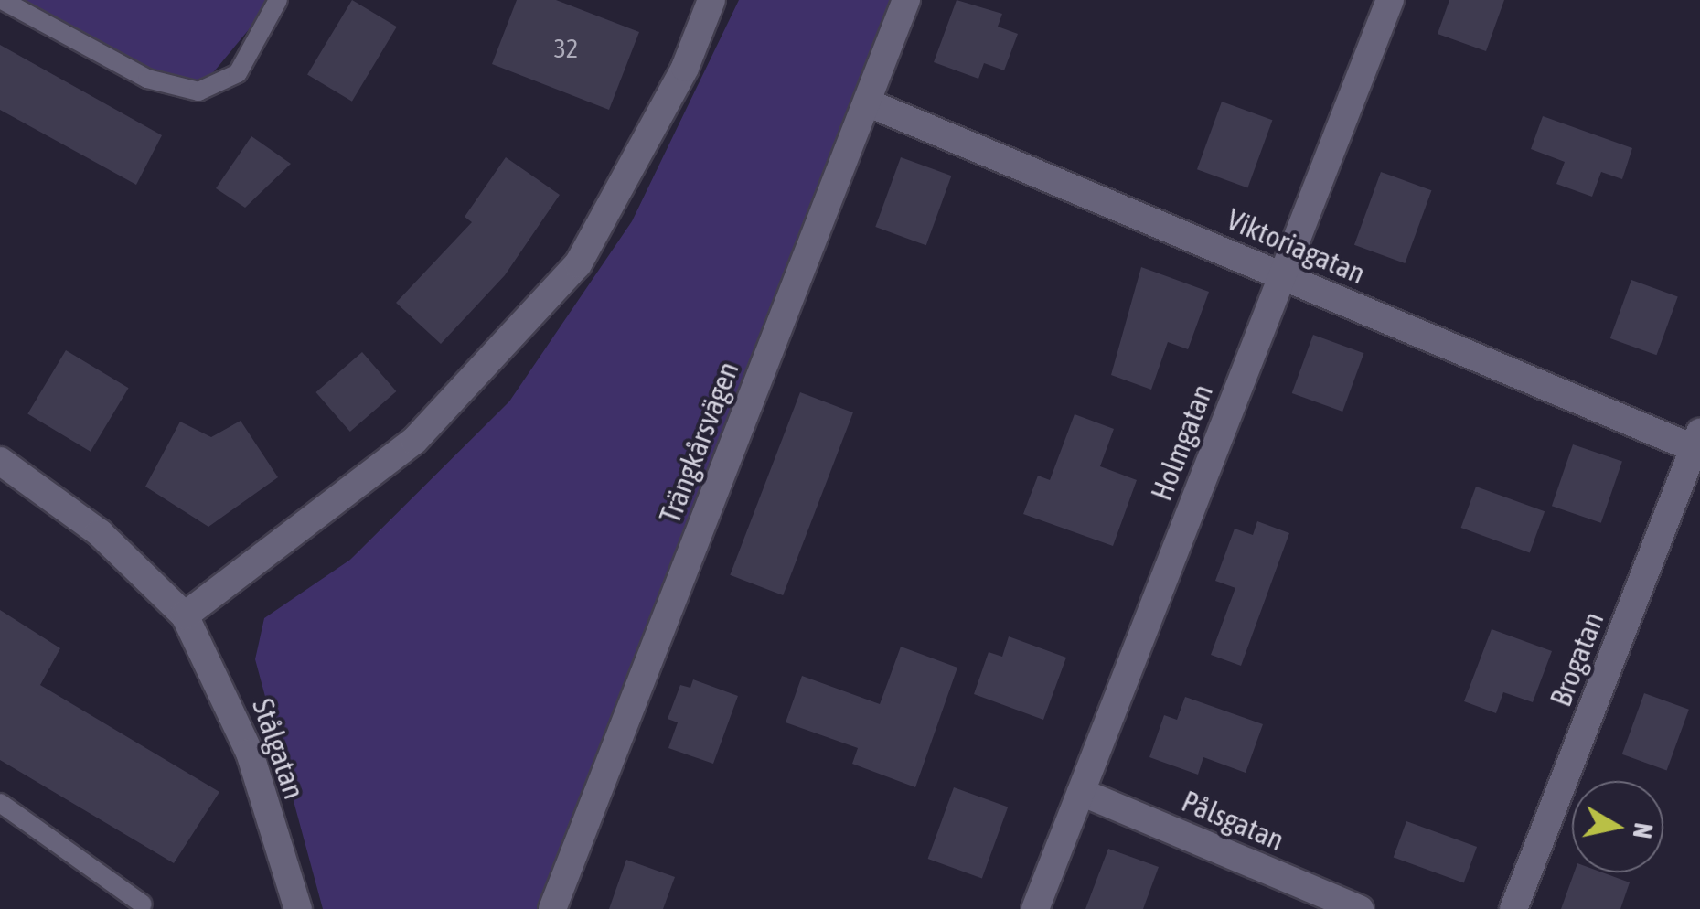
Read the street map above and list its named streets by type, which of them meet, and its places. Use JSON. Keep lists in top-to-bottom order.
{
  "streets": {
    "street": [
      "Viktoriagatan",
      "Trängkårsvägen",
      "Holmgatan",
      "Brogatan",
      "Stålgatan",
      "Pålsgatan"
    ]
  },
  "crossings": [
    ["Viktoriagatan", "Trängkårsvägen"],
    ["Viktoriagatan", "Holmgatan"],
    ["Viktoriagatan", "Brogatan"],
    ["Holmgatan", "Pålsgatan"]
  ],
  "house_numbers": ["32"],
  "north": "right"
}
